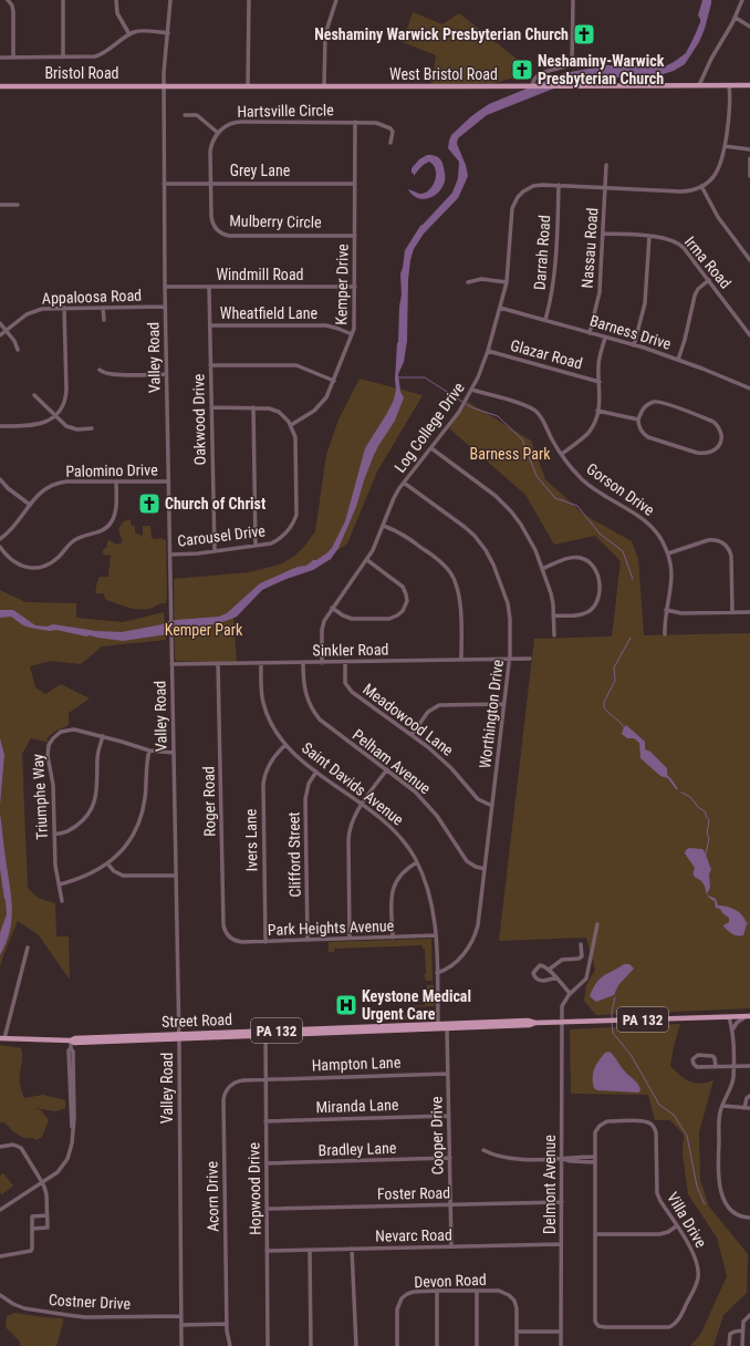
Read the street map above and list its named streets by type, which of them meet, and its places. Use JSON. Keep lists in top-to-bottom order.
{
  "streets": {
    "main road": [
      "Bristol Road",
      "West Bristol Road",
      "PA 132",
      "Street Road"
    ],
    "street": [
      "Hartsville Circle",
      "Grey Lane",
      "Mulberry Circle",
      "Nassau Road",
      "Darrah Road",
      "Irma Road",
      "Windmill Road",
      "Kemper Drive",
      "Appaloosa Road",
      "Wheatfield Lane",
      "Barness Drive",
      "Glazar Road",
      "Valley Road",
      "Oakwood Drive",
      "Log College Drive",
      "Palomino Drive",
      "Gorson Drive",
      "Carousel Drive",
      "Sinkler Road",
      "Worthington Drive",
      "Meadowood Lane",
      "Pelham Avenue",
      "Saint Davids Avenue",
      "Triumphe Way",
      "Roger Road",
      "Ivers Lane",
      "Clifford Street",
      "Park Heights Avenue",
      "Hampton Lane",
      "Miranda Lane",
      "Cooper Drive",
      "Bradley Lane",
      "Delmont Avenue",
      "Hopwood Drive",
      "Foster Road",
      "Acorn Drive",
      "Villa Drive",
      "Nevarc Road",
      "Devon Road",
      "Costner Drive"
    ]
  },
  "crossings": [
    ["Bristol Road", "West Bristol Road"],
    ["Bristol Road", "Valley Road"],
    ["West Bristol Road", "Valley Road"],
    ["West Bristol Road", "Log College Drive"],
    ["Hartsville Circle", "Grey Lane"],
    ["Hartsville Circle", "Mulberry Circle"],
    ["Hartsville Circle", "Kemper Drive"],
    ["Grey Lane", "Mulberry Circle"],
    ["Grey Lane", "Kemper Drive"],
    ["Grey Lane", "Valley Road"],
    ["Mulberry Circle", "Kemper Drive"],
    ["Nassau Road", "Irma Road"],
    ["Nassau Road", "Barness Drive"],
    ["Nassau Road", "Log College Drive"],
    ["Darrah Road", "Barness Drive"],
    ["Darrah Road", "Log College Drive"],
    ["Windmill Road", "Kemper Drive"],
    ["Windmill Road", "Valley Road"],
    ["Windmill Road", "Oakwood Drive"],
    ["Kemper Drive", "Wheatfield Lane"],
    ["Kemper Drive", "Carousel Drive"],
    ["Appaloosa Road", "Valley Road"],
    ["Wheatfield Lane", "Oakwood Drive"],
    ["Barness Drive", "Log College Drive"],
    ["Glazar Road", "Log College Drive"],
    ["Valley Road", "Palomino Drive"],
    ["Valley Road", "Carousel Drive"],
    ["Valley Road", "Sinkler Road"],
    ["Valley Road", "Triumphe Way"],
    ["Valley Road", "Street Road"],
    ["Valley Road", "Costner Drive"],
    ["Oakwood Drive", "Carousel Drive"],
    ["Log College Drive", "Gorson Drive"],
    ["Log College Drive", "Sinkler Road"],
    ["Log College Drive", "Worthington Drive"],
    ["Sinkler Road", "Worthington Drive"],
    ["Sinkler Road", "Meadowood Lane"],
    ["Sinkler Road", "Pelham Avenue"],
    ["Sinkler Road", "Saint Davids Avenue"],
    ["Sinkler Road", "Roger Road"],
    ["Worthington Drive", "Meadowood Lane"],
    ["Worthington Drive", "Pelham Avenue"],
    ["Worthington Drive", "Saint Davids Avenue"],
    ["Saint Davids Avenue", "Ivers Lane"],
    ["Saint Davids Avenue", "Clifford Street"],
    ["Saint Davids Avenue", "Park Heights Avenue"],
    ["Saint Davids Avenue", "Street Road"],
    ["Roger Road", "Park Heights Avenue"],
    ["Ivers Lane", "Park Heights Avenue"],
    ["Clifford Street", "Park Heights Avenue"],
    ["Street Road", "Cooper Drive"],
    ["Street Road", "Delmont Avenue"],
    ["Street Road", "Hopwood Drive"],
    ["Hampton Lane", "Cooper Drive"],
    ["Hampton Lane", "Hopwood Drive"],
    ["Hampton Lane", "Acorn Drive"],
    ["Miranda Lane", "Cooper Drive"],
    ["Miranda Lane", "Hopwood Drive"],
    ["Cooper Drive", "Bradley Lane"],
    ["Cooper Drive", "Foster Road"],
    ["Cooper Drive", "Nevarc Road"],
    ["Bradley Lane", "Hopwood Drive"],
    ["Delmont Avenue", "Foster Road"],
    ["Delmont Avenue", "Nevarc Road"],
    ["Hopwood Drive", "Foster Road"],
    ["Hopwood Drive", "Acorn Drive"],
    ["Hopwood Drive", "Nevarc Road"]
  ],
  "parks": ["Barness Park", "Kemper Park"],
  "places": {
    "church": ["Neshaminy Warwick Presbyterian Church", "Neshaminy-Warwick Presbyterian Church", "Church of Christ"],
    "hospital": ["Keystone Medical Urgent Care"]
  }
}
